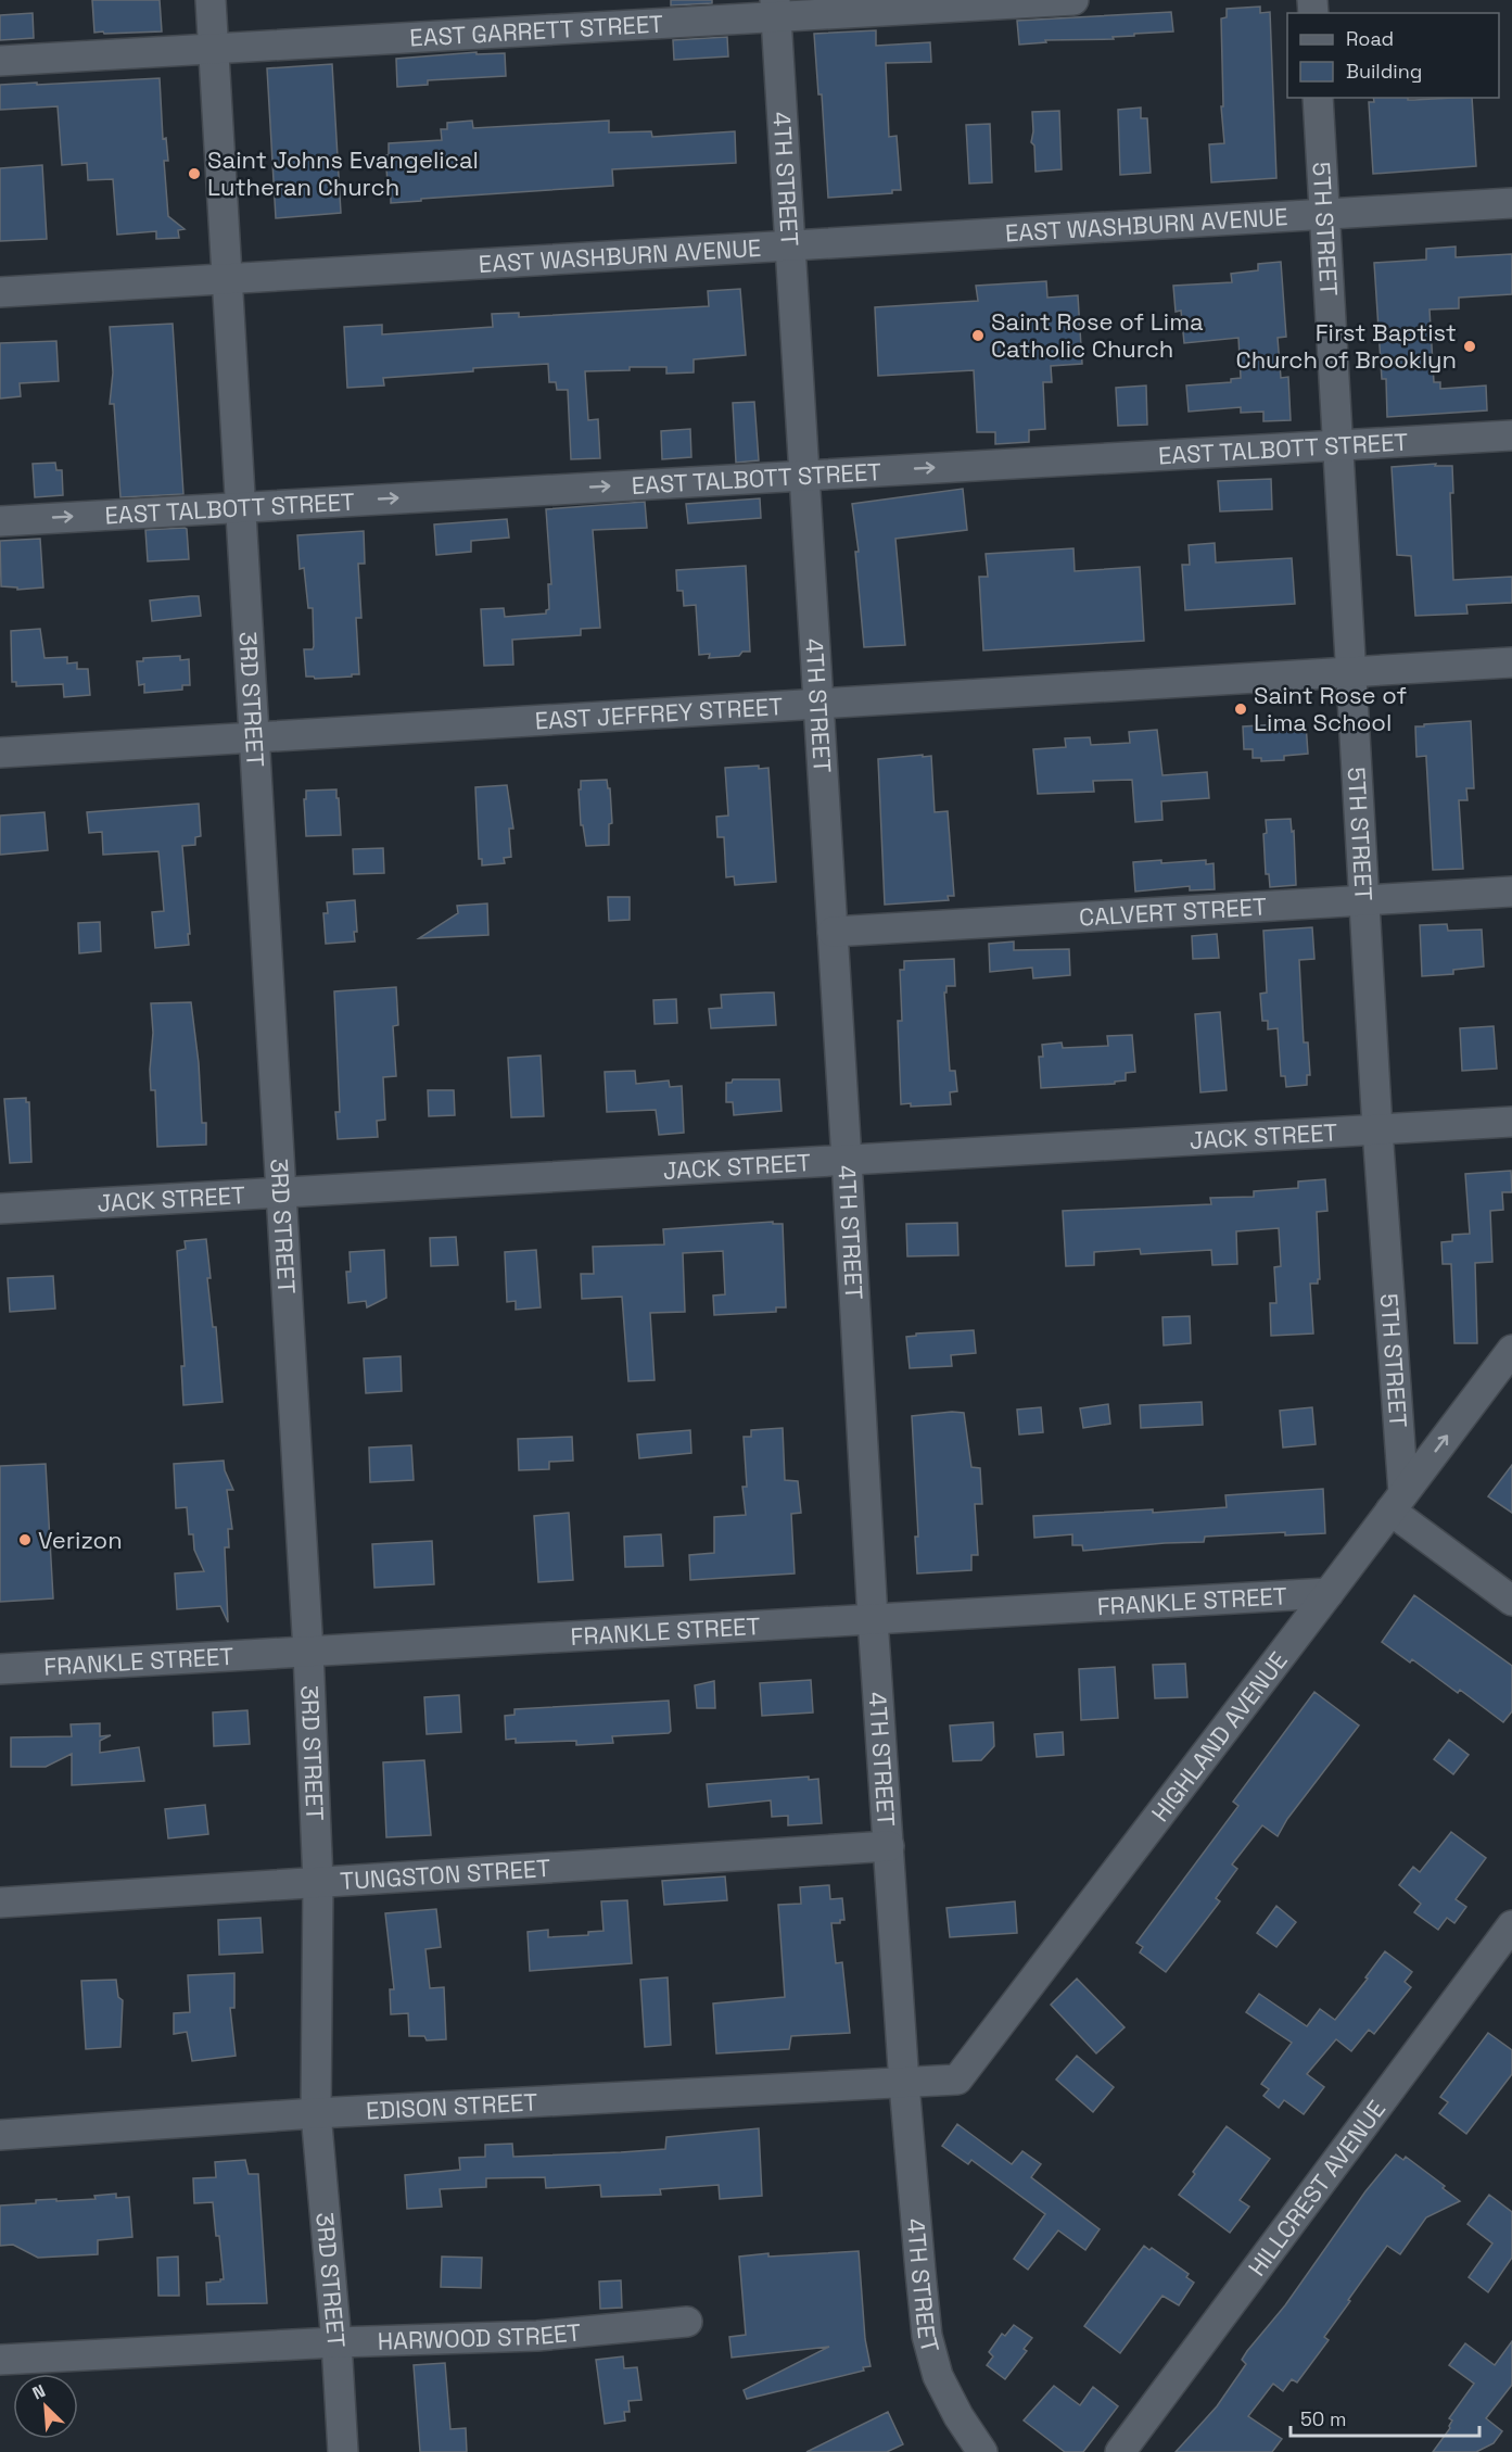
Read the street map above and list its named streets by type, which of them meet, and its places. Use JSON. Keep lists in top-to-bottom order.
{
  "streets": {
    "street": [
      "EAST GARRETT STREET",
      "4TH STREET",
      "EAST WASHBURN AVENUE",
      "5TH STREET",
      "EAST TALBOTT STREET",
      "3RD STREET",
      "EAST JEFFREY STREET",
      "CALVERT STREET",
      "JACK STREET",
      "FRANKLE STREET",
      "HIGHLAND AVENUE",
      "TUNGSTON STREET",
      "EDISON STREET",
      "HILLCREST AVENUE",
      "HARWOOD STREET"
    ]
  },
  "crossings": [
    ["EAST GARRETT STREET", "4TH STREET"],
    ["EAST GARRETT STREET", "3RD STREET"],
    ["4TH STREET", "EAST WASHBURN AVENUE"],
    ["4TH STREET", "EAST TALBOTT STREET"],
    ["4TH STREET", "EAST JEFFREY STREET"],
    ["4TH STREET", "CALVERT STREET"],
    ["4TH STREET", "JACK STREET"],
    ["4TH STREET", "FRANKLE STREET"],
    ["4TH STREET", "HIGHLAND AVENUE"],
    ["4TH STREET", "TUNGSTON STREET"],
    ["4TH STREET", "EDISON STREET"],
    ["EAST WASHBURN AVENUE", "5TH STREET"],
    ["EAST WASHBURN AVENUE", "3RD STREET"],
    ["5TH STREET", "EAST TALBOTT STREET"],
    ["5TH STREET", "EAST JEFFREY STREET"],
    ["5TH STREET", "CALVERT STREET"],
    ["5TH STREET", "JACK STREET"],
    ["5TH STREET", "HIGHLAND AVENUE"],
    ["EAST TALBOTT STREET", "3RD STREET"],
    ["3RD STREET", "EAST JEFFREY STREET"],
    ["3RD STREET", "JACK STREET"],
    ["3RD STREET", "FRANKLE STREET"],
    ["3RD STREET", "TUNGSTON STREET"],
    ["3RD STREET", "EDISON STREET"],
    ["3RD STREET", "HARWOOD STREET"],
    ["FRANKLE STREET", "HIGHLAND AVENUE"],
    ["HIGHLAND AVENUE", "EDISON STREET"]
  ],
  "one_way": ["EAST TALBOTT STREET"],
  "places": [
    "Saint Johns Evangelical Lutheran Church",
    "Saint Rose of Lima Catholic Church",
    "First Baptist Church of Brooklyn",
    "Saint Rose of Lima School",
    "Verizon"
  ],
  "legend": ["Road", "Building"],
  "scale_bar": "50 m",
  "north": "top left"
}
